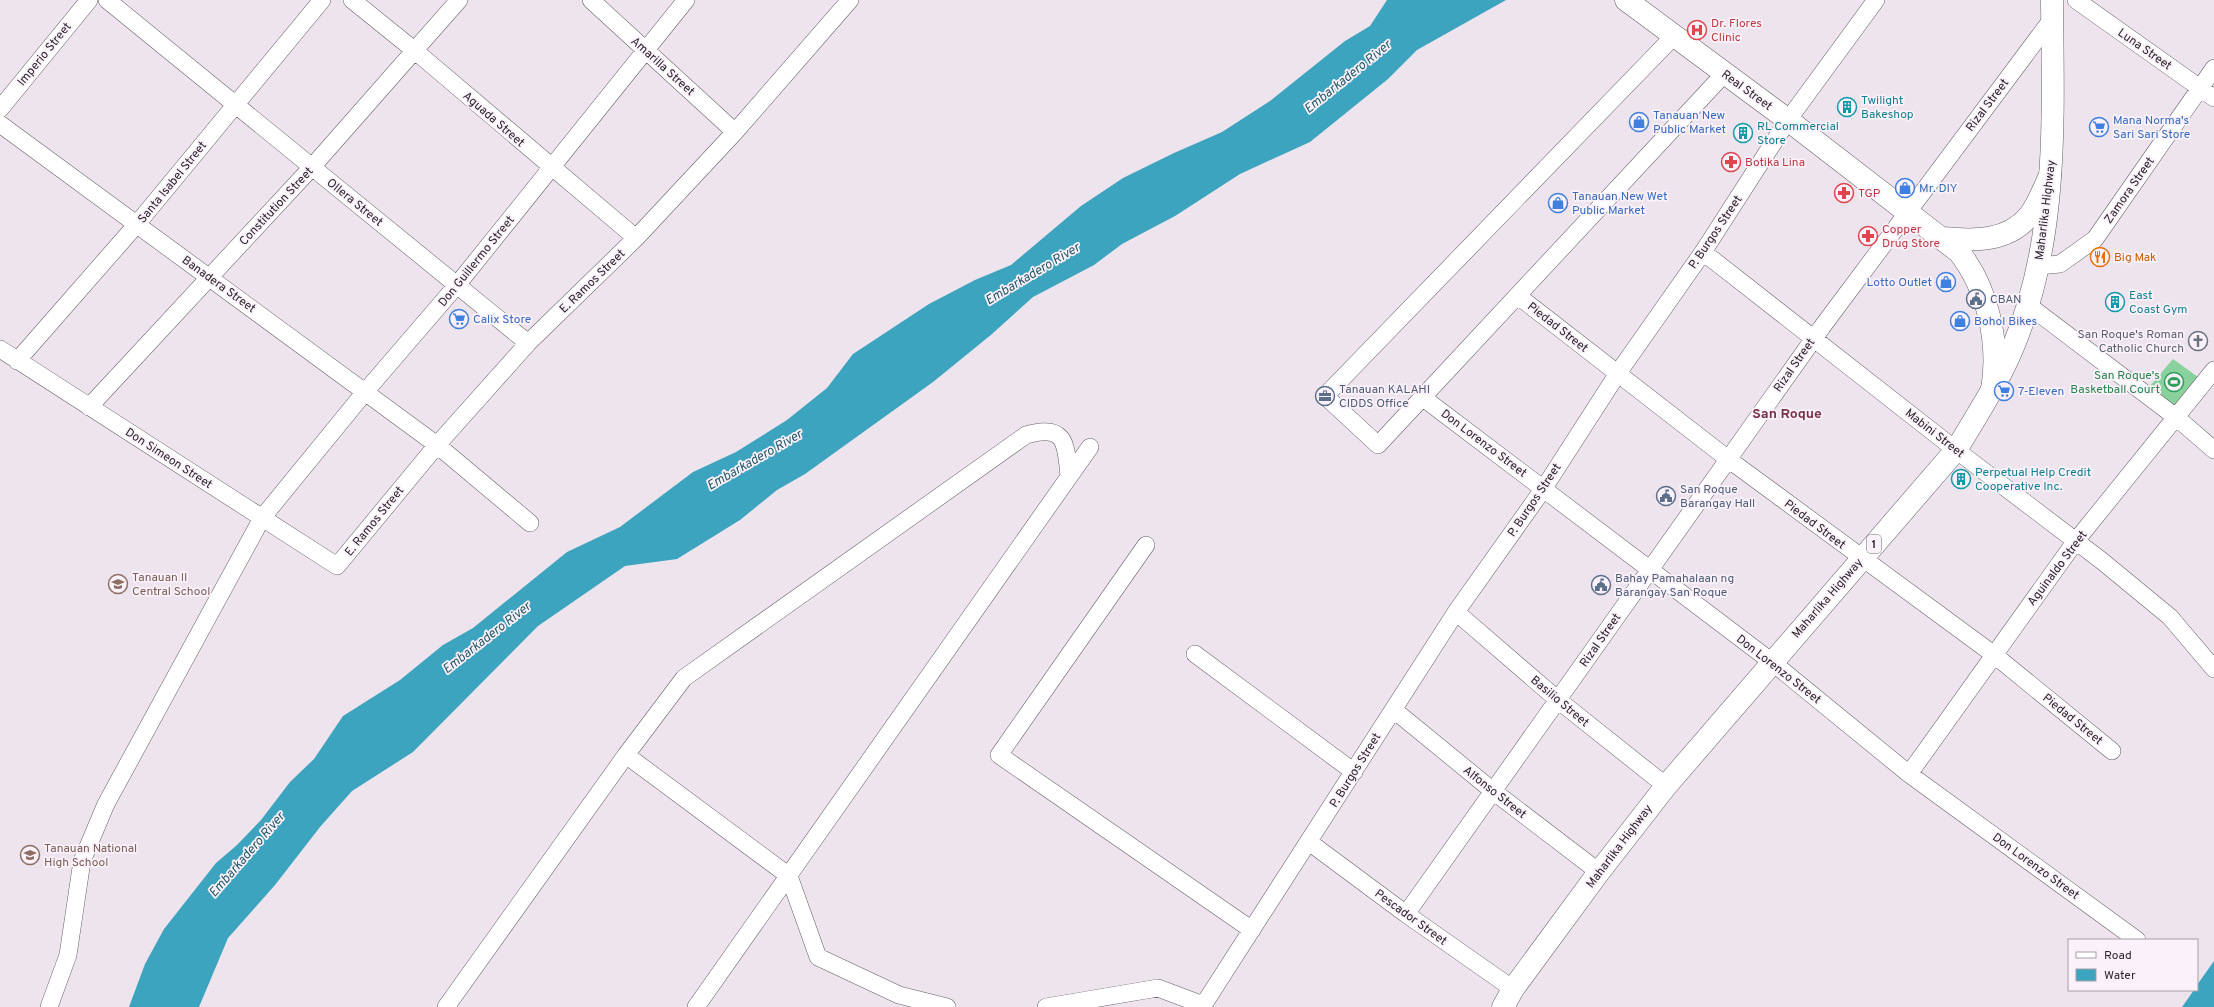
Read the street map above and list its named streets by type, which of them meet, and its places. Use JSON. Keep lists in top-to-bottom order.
{
  "streets": {
    "main road": ["Real Street", "Maharlika Highway", "1"],
    "street": [
      "Luna Street",
      "Imperio Street",
      "Amarilla Street",
      "Rizal Street",
      "Aguada Street",
      "Santa Isabel Street",
      "Zamora Street",
      "Ollera Street",
      "Constitution Street",
      "P. Burgos Street",
      "Don Guillermo Street",
      "E. Ramos Street",
      "Banadera Street",
      "Piedad Street",
      "Mabini Street",
      "Don Lorenzo Street",
      "Don Simeon Street",
      "Aguinaldo Street",
      "Basilio Street",
      "Alfonso Street",
      "Pescador Street"
    ]
  },
  "crossings": [
    ["Luna Street", "Zamora Street"],
    ["Amarilla Street", "Don Guillermo Street"],
    ["Amarilla Street", "E. Ramos Street"],
    ["Real Street", "Rizal Street"],
    ["Real Street", "Maharlika Highway"],
    ["Real Street", "P. Burgos Street"],
    ["Rizal Street", "Maharlika Highway"],
    ["Rizal Street", "Piedad Street"],
    ["Rizal Street", "Mabini Street"],
    ["Rizal Street", "Don Lorenzo Street"],
    ["Rizal Street", "Basilio Street"],
    ["Rizal Street", "Alfonso Street"],
    ["Rizal Street", "Pescador Street"],
    ["Aguada Street", "Constitution Street"],
    ["Aguada Street", "Don Guillermo Street"],
    ["Aguada Street", "E. Ramos Street"],
    ["Santa Isabel Street", "Ollera Street"],
    ["Santa Isabel Street", "Banadera Street"],
    ["Santa Isabel Street", "Don Simeon Street"],
    ["Zamora Street", "Maharlika Highway"],
    ["Ollera Street", "Constitution Street"],
    ["Ollera Street", "Don Guillermo Street"],
    ["Ollera Street", "E. Ramos Street"],
    ["Constitution Street", "Banadera Street"],
    ["Constitution Street", "Don Simeon Street"],
    ["Maharlika Highway", "Piedad Street"],
    ["Maharlika Highway", "Mabini Street"],
    ["Maharlika Highway", "Don Lorenzo Street"],
    ["Maharlika Highway", "Basilio Street"],
    ["Maharlika Highway", "Alfonso Street"],
    ["Maharlika Highway", "Pescador Street"],
    ["P. Burgos Street", "Piedad Street"],
    ["P. Burgos Street", "Mabini Street"],
    ["P. Burgos Street", "Don Lorenzo Street"],
    ["P. Burgos Street", "Basilio Street"],
    ["P. Burgos Street", "Alfonso Street"],
    ["P. Burgos Street", "Pescador Street"],
    ["Don Guillermo Street", "Banadera Street"],
    ["Don Guillermo Street", "Don Simeon Street"],
    ["E. Ramos Street", "Banadera Street"],
    ["E. Ramos Street", "Don Simeon Street"],
    ["Piedad Street", "Aguinaldo Street"],
    ["Mabini Street", "Aguinaldo Street"],
    ["Don Lorenzo Street", "Aguinaldo Street"]
  ],
  "districts": ["San Roque"],
  "water": ["Embarkadero River"],
  "places": {
    "hospital": ["Dr. Flores Clinic"],
    "building": [
      "Twilight Bakeshop",
      "RL Commercial Store",
      "East Coast Gym",
      "Perpetual Help Credit Cooperative Inc."
    ],
    "shop": [
      "Tanauan New Public Market",
      "Mr. DIY",
      "Tanauan New Wet Public Market",
      "Lotto Outlet",
      "Bohol Bikes"
    ],
    "supermarket": ["Mana Norma's Sari Sari Store", "Calix Store", "7-Eleven"],
    "pharmacy": ["Botika Lina", "TGP", "Copper Drug Store"],
    "restaurant": ["Big Mak"],
    "public building": ["CBAN", "San Roque Barangay Hall", "Bahay Pamahalaan ng Barangay San Roque"],
    "church": ["San Roque's Roman Catholic Church"],
    "sports": ["San Roque's Basketball Court"],
    "office": ["Tanauan KALAHI CIDDS Office"],
    "school or university": ["Tanauan II Central School", "Tanauan National High School"]
  },
  "legend": ["Road", "Water"]
}
